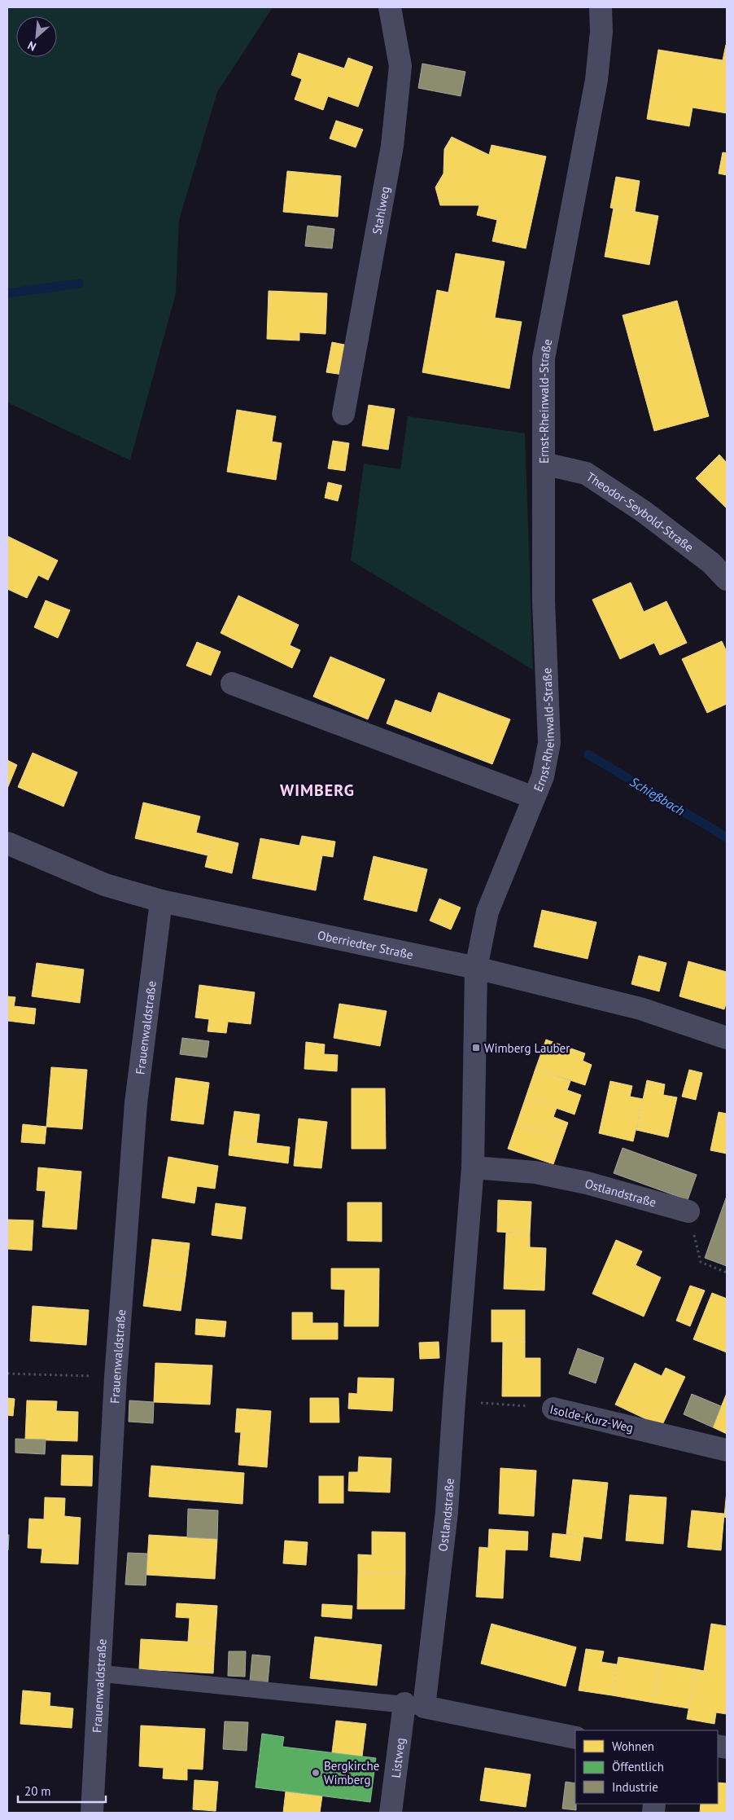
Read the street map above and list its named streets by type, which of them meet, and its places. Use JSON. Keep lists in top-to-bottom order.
{
  "streets": {
    "street": [
      "Stahlweg",
      "Ernst-Rheinwald-Straße",
      "Theodor-Seybold-Straße",
      "Oberriedter Straße",
      "Frauenwaldstraße",
      "Ostlandstraße",
      "Isolde-Kurz-Weg",
      "Listweg"
    ]
  },
  "crossings": [
    ["Ernst-Rheinwald-Straße", "Theodor-Seybold-Straße"],
    ["Ernst-Rheinwald-Straße", "Oberriedter Straße"],
    ["Ernst-Rheinwald-Straße", "Ostlandstraße"],
    ["Oberriedter Straße", "Frauenwaldstraße"],
    ["Oberriedter Straße", "Ostlandstraße"],
    ["Ostlandstraße", "Isolde-Kurz-Weg"],
    ["Ostlandstraße", "Listweg"]
  ],
  "districts": ["WIMBERG"],
  "water": ["Schießbach"],
  "places": {
    "transit": ["Wimberg Lauber"],
    "other": ["Bergkirche Wimberg"]
  },
  "legend": ["Wohnen", "Öffentlich", "Industrie"],
  "scale_bar": "20 m",
  "north": "bottom left"
}
